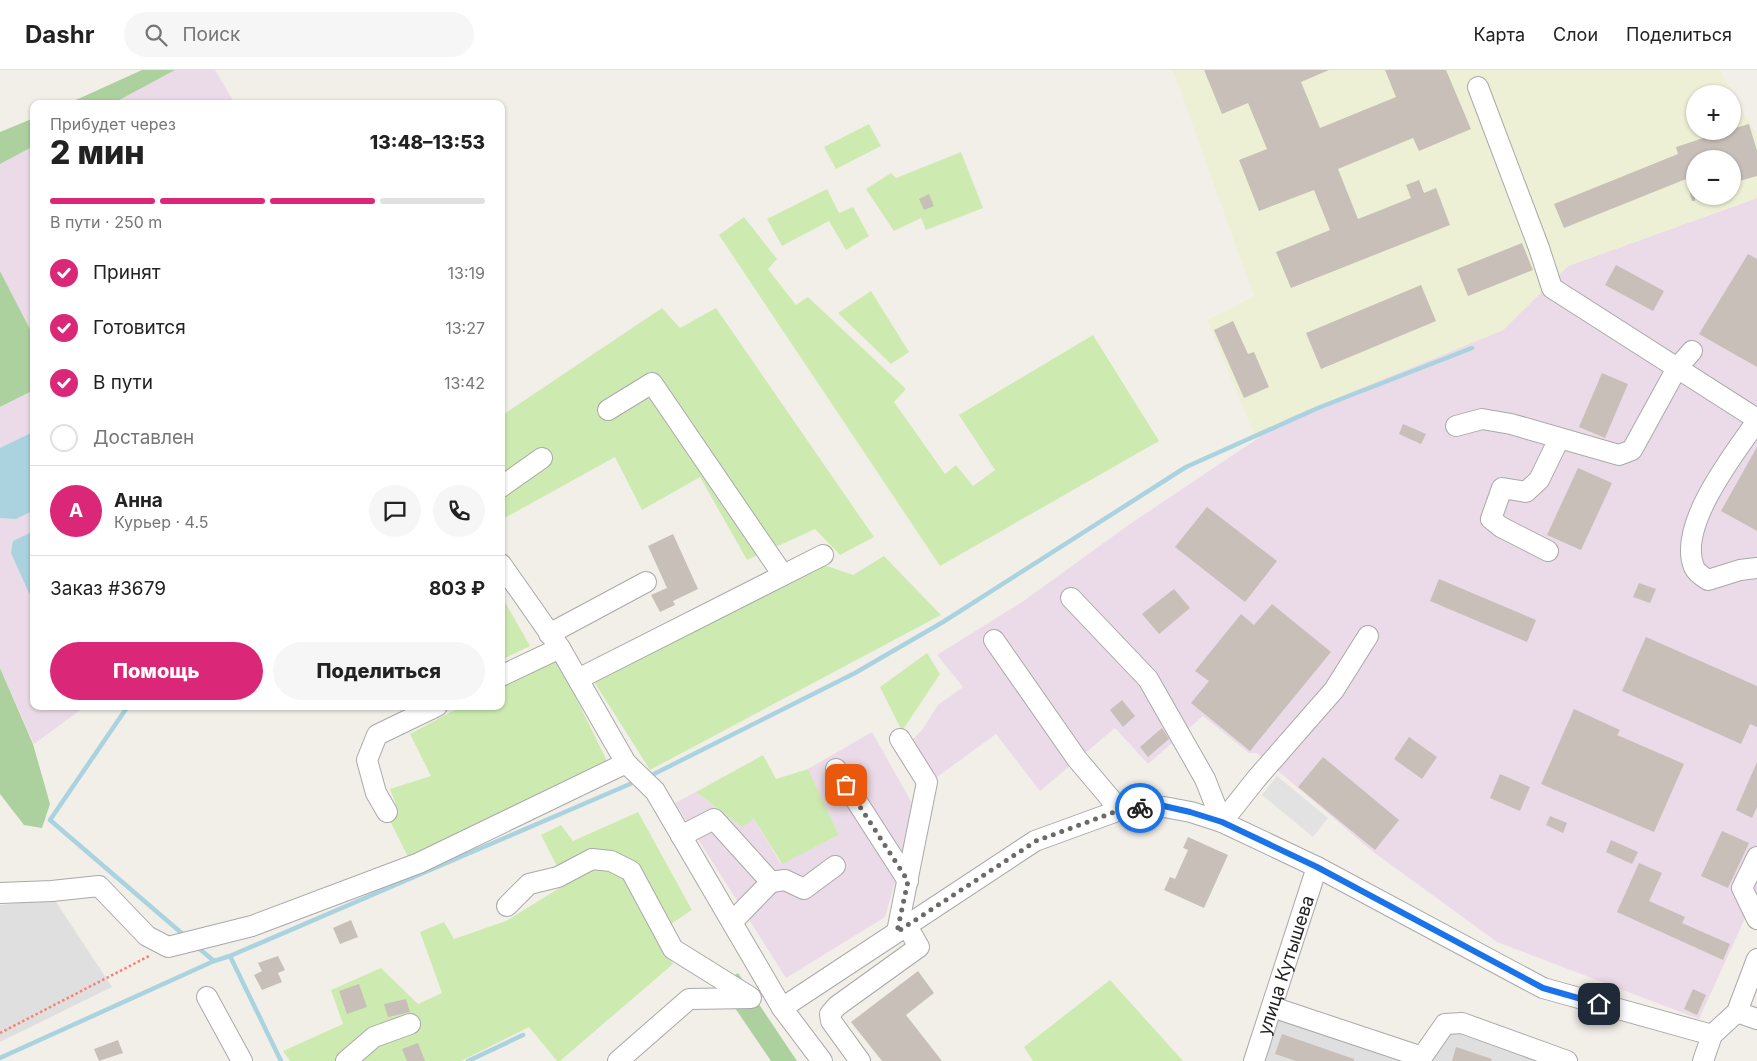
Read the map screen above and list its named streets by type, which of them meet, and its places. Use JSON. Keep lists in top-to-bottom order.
{
  "streets": {
    "street": ["улица Кутышева"]
  },
  "page": {
    "header": "Dashr",
    "search": "Поиск",
    "nav": ["Карта", "Слои", "Поделиться"],
    "map_buttons": ["+", "−"],
    "heading": ["2 мин", "Прибудет через", "13:48–13:53"],
    "panel": [
      "Анна",
      "Курьер · 4.5",
      "Заказ #3679",
      "803 ₽"
    ],
    "bar": "В пути · 250 m",
    "list": [
      ["Принят", "13:19"],
      ["Готовится", "13:27"],
      ["В пути", "13:42"],
      "Доставлен"
    ],
    "round": "А",
    "buttons": ["Помощь", "Поделиться"]
  }
}
